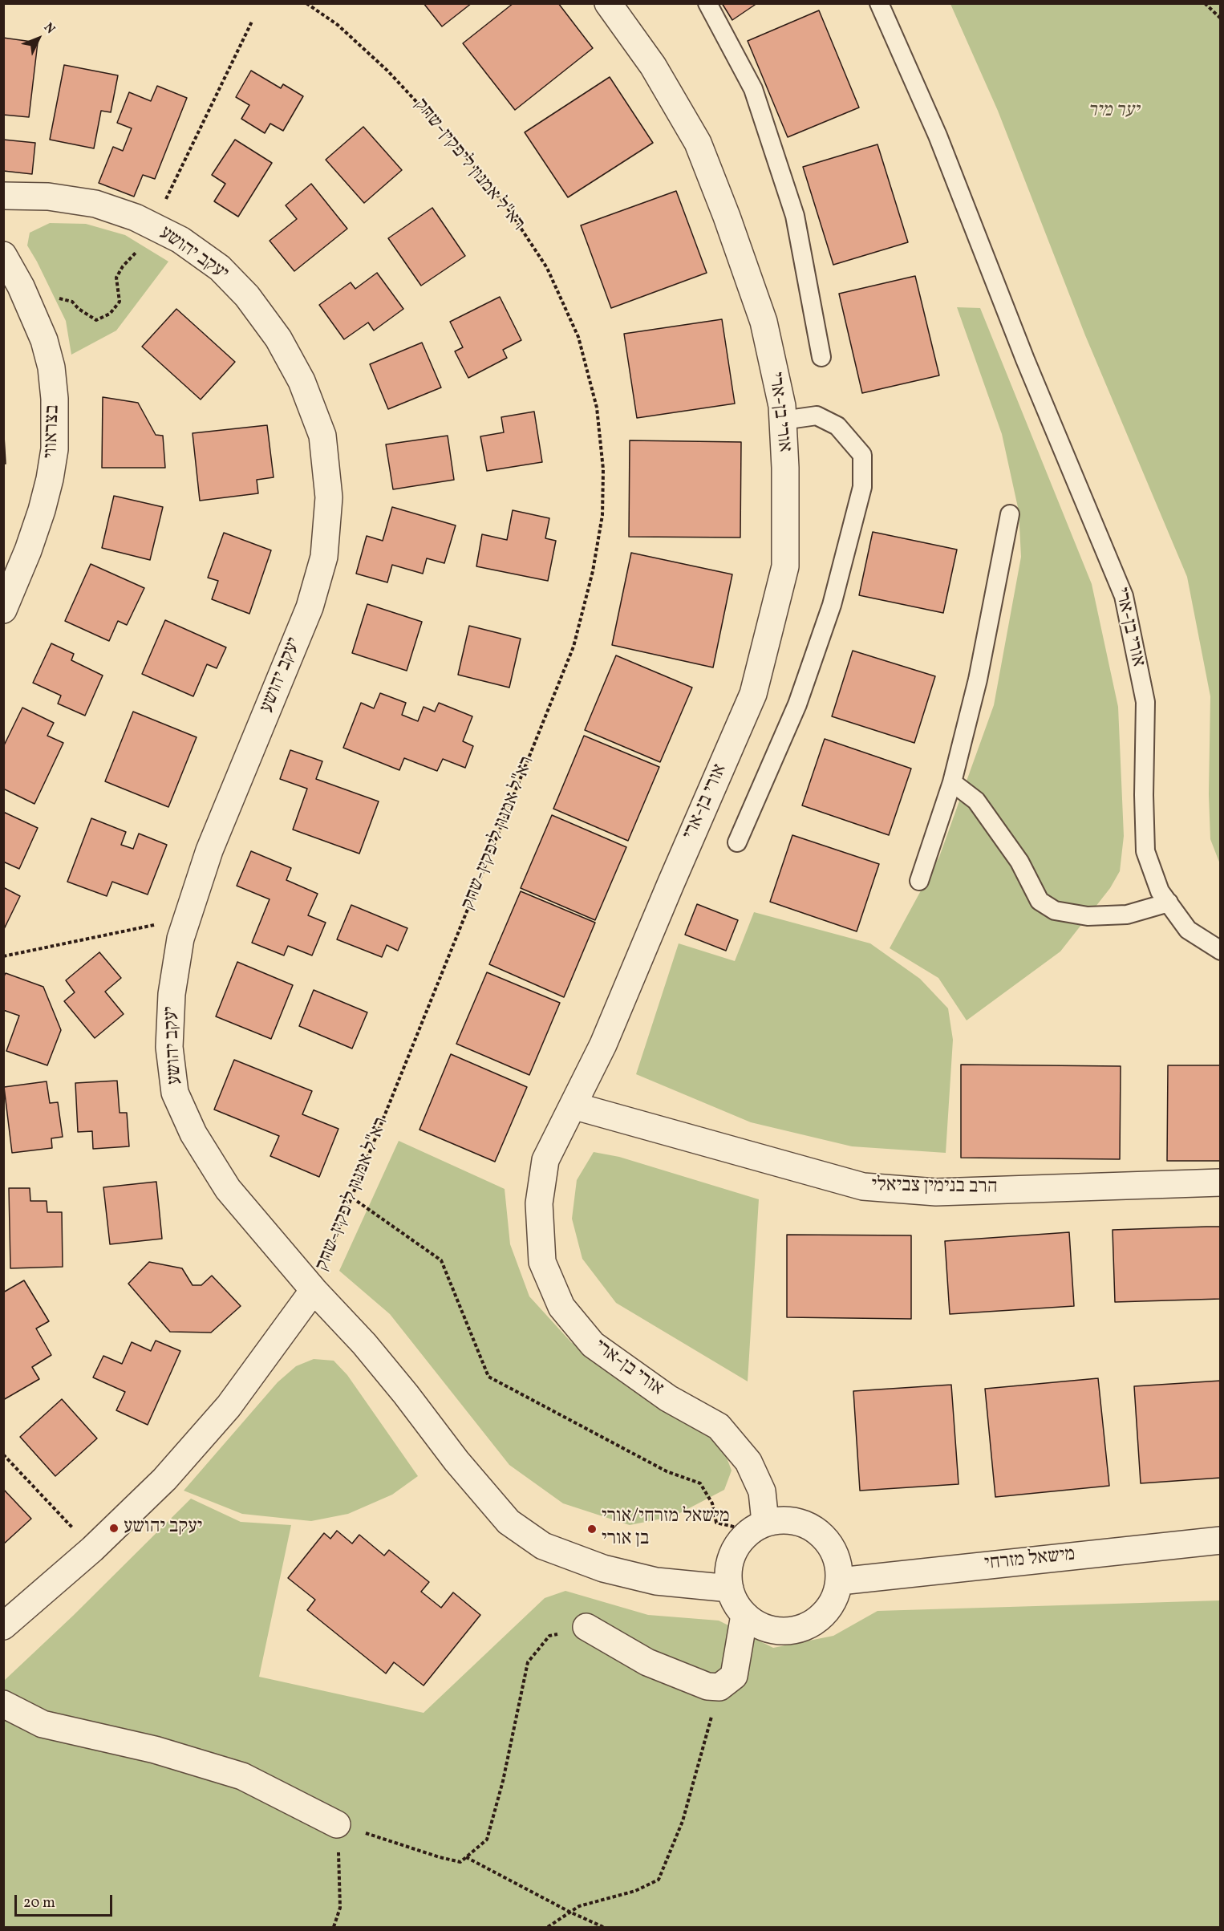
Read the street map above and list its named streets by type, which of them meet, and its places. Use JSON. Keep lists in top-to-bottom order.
{
  "streets": {
    "street": [
      "רא\"ל אמנון ליפקין-שחק",
      "יעקב יהושע",
      "אורי בן-ארי",
      "בצראווי",
      "הרב בנימין צביאלי",
      "מישאל מזרחי"
    ]
  },
  "crossings": [
    ["רא\"ל אמנון ליפקין-שחק", "יעקב יהושע"],
    ["יעקב יהושע", "אורי בן-ארי"],
    ["יעקב יהושע", "מישאל מזרחי"],
    ["אורי בן-ארי", "הרב בנימין צביאלי"],
    ["אורי בן-ארי", "מישאל מזרחי"]
  ],
  "parks": ["יער מיר"],
  "places": ["יעקב יהושע", "מישאל מזרחי/אורי בן אורי"],
  "scale_bar": "20 m",
  "north": "top right"
}
